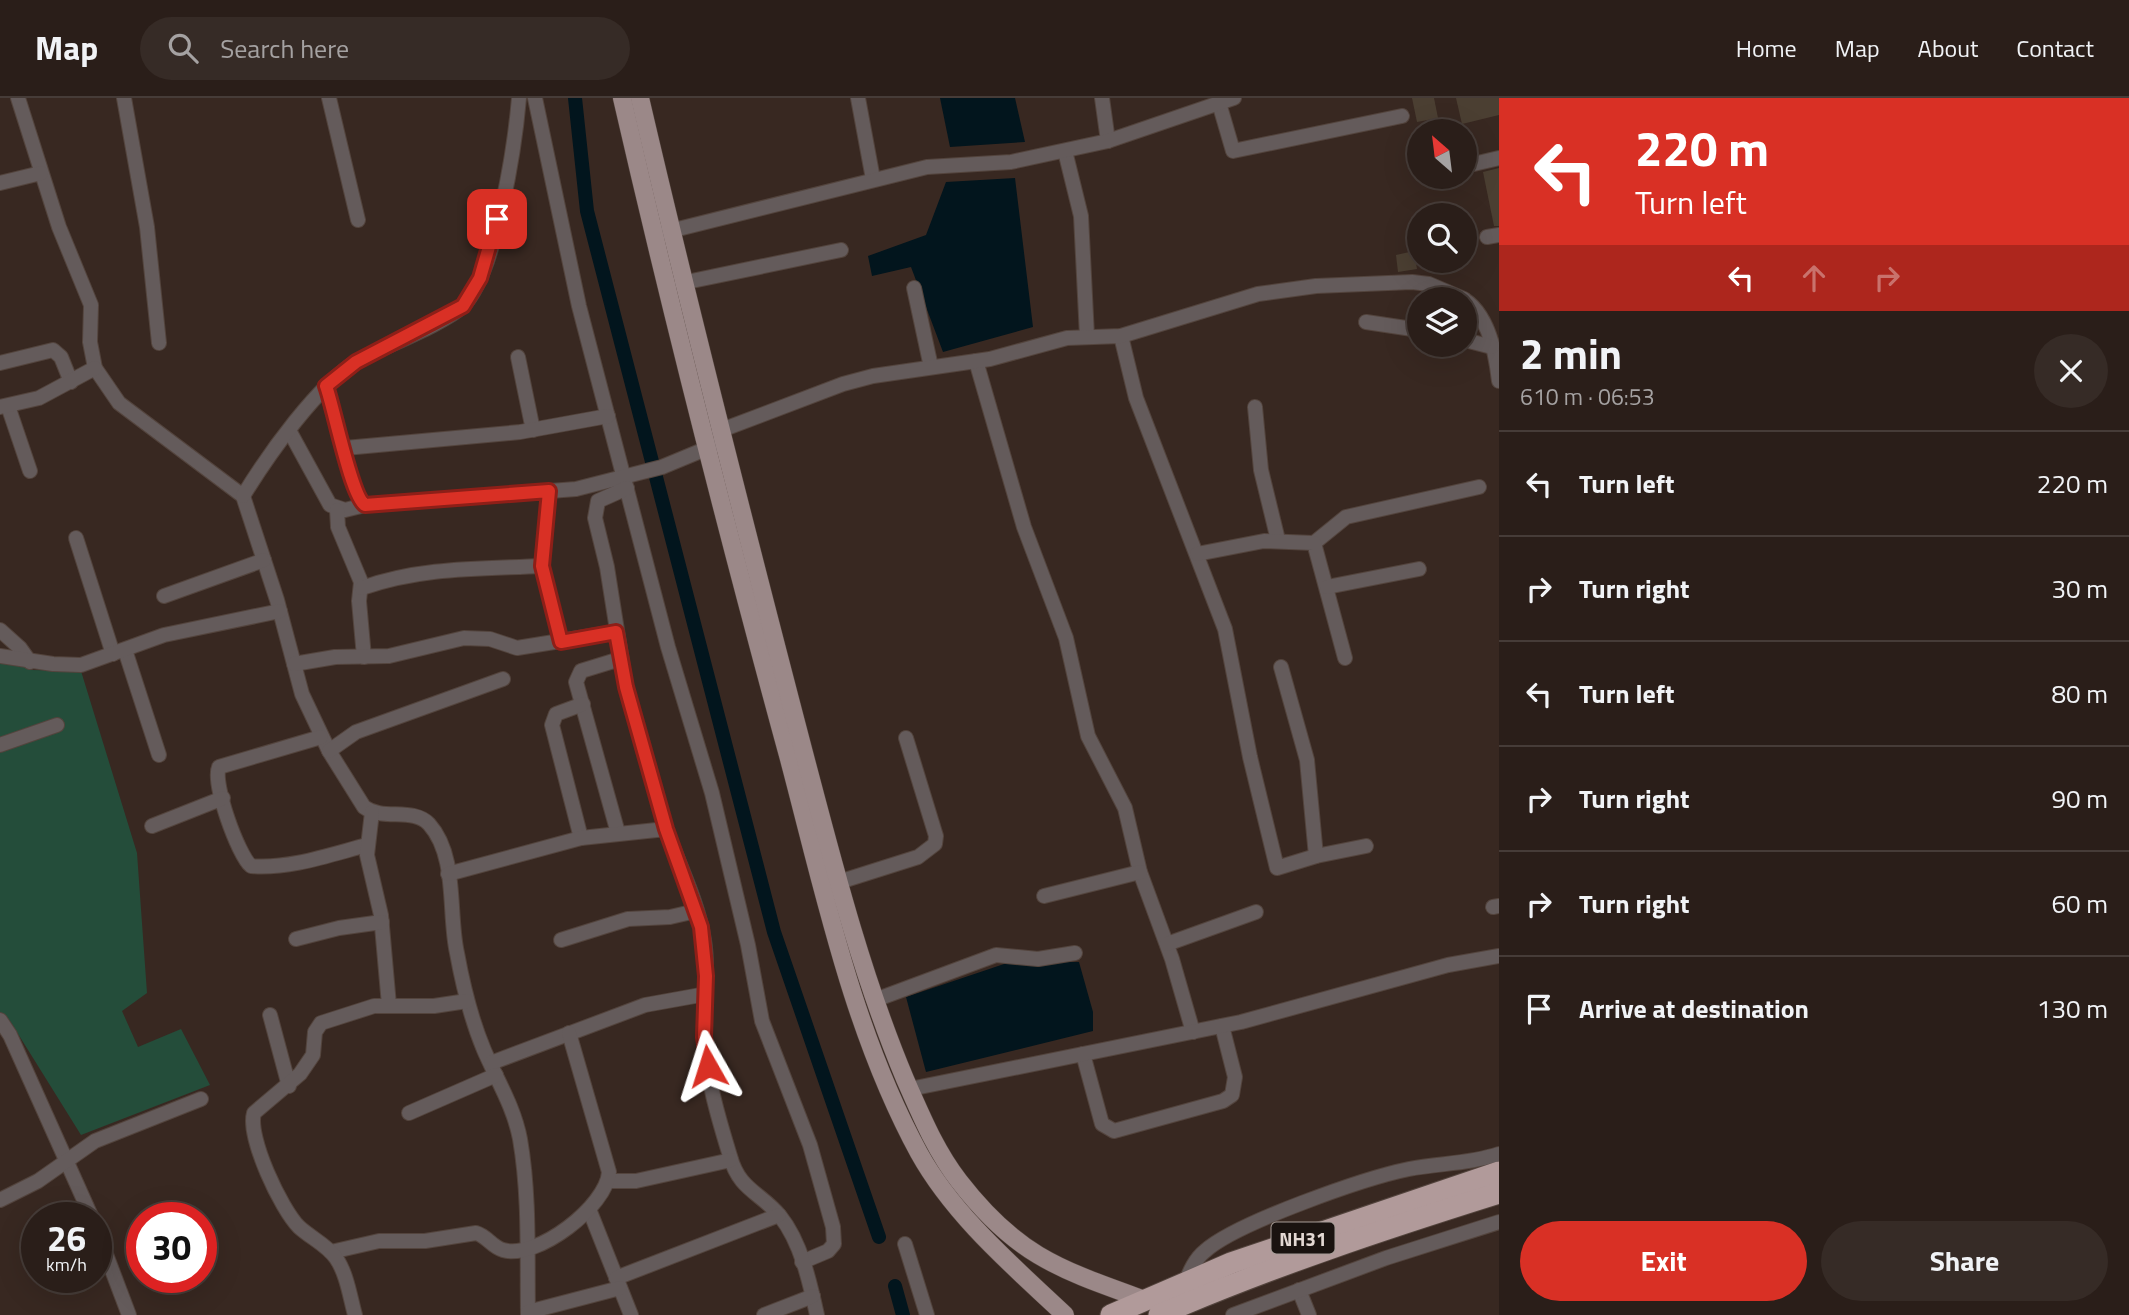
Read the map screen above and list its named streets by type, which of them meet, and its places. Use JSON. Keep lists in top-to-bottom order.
{
  "streets": {
    "highway": ["NH31"]
  },
  "north": "top left",
  "page": {
    "header": "Map",
    "search": "Search here",
    "nav": [
      "Home",
      "Map",
      "About",
      "Contact"
    ],
    "turn": ["220 m", "Turn left"],
    "heading": ["2 min", "610 m · 06:53"],
    "list": [
      {
        "name": "Turn left",
        "value": "220 m"
      },
      {
        "name": "Turn right",
        "value": "30 m"
      },
      {
        "name": "Turn left",
        "value": "80 m"
      },
      {
        "name": "Turn right",
        "value": "90 m"
      },
      {
        "name": "Turn right",
        "value": "60 m"
      },
      {
        "name": "Arrive at destination",
        "value": "130 m"
      }
    ],
    "speed": "26 km/h",
    "limit": "30",
    "buttons": ["Exit", "Share"]
  }
}
